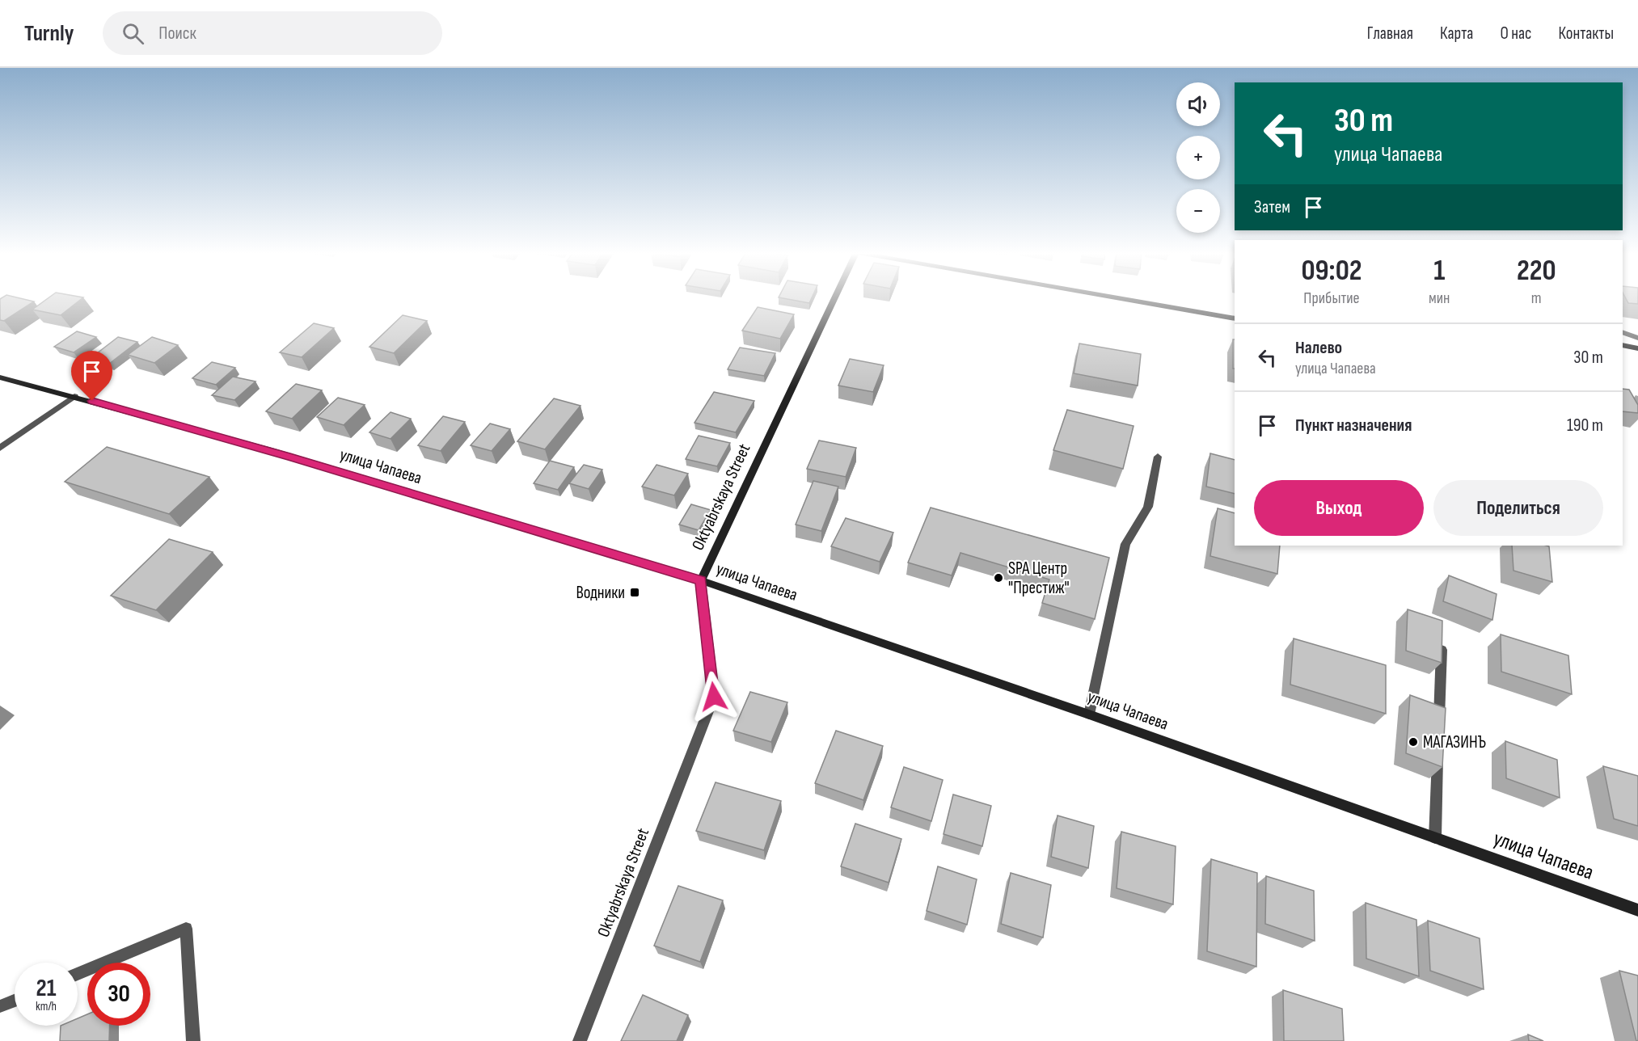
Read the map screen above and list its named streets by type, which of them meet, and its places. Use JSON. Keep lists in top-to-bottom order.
{
  "streets": {
    "main road": ["улица Чапаева", "Oktyabrskaya Street"]
  },
  "crossings": [
    ["улица Чапаева", "Oktyabrskaya Street"]
  ],
  "places": {
    "other": ["SPA Центр \"Престиж\"", "МАГАЗИНЪ"],
    "transit": ["Водники"]
  },
  "page": {
    "header": "Turnly",
    "search": "Поиск",
    "nav": [
      "Главная",
      "Карта",
      "О нас",
      "Контакты"
    ],
    "map_buttons": ["+", "−"],
    "turn": ["30 m", "улица Чапаева"],
    "then": "Затем",
    "eta": [
      "09:02",
      "Прибытие",
      "1",
      "мин",
      "220",
      "m"
    ],
    "list": [
      {
        "name": "Налево",
        "note": "улица Чапаева",
        "value": "30 m"
      },
      {
        "name": "Пункт назначения",
        "value": "190 m"
      }
    ],
    "buttons": ["Выход", "Поделиться"],
    "speed": "21 km/h",
    "limit": "30"
  }
}
